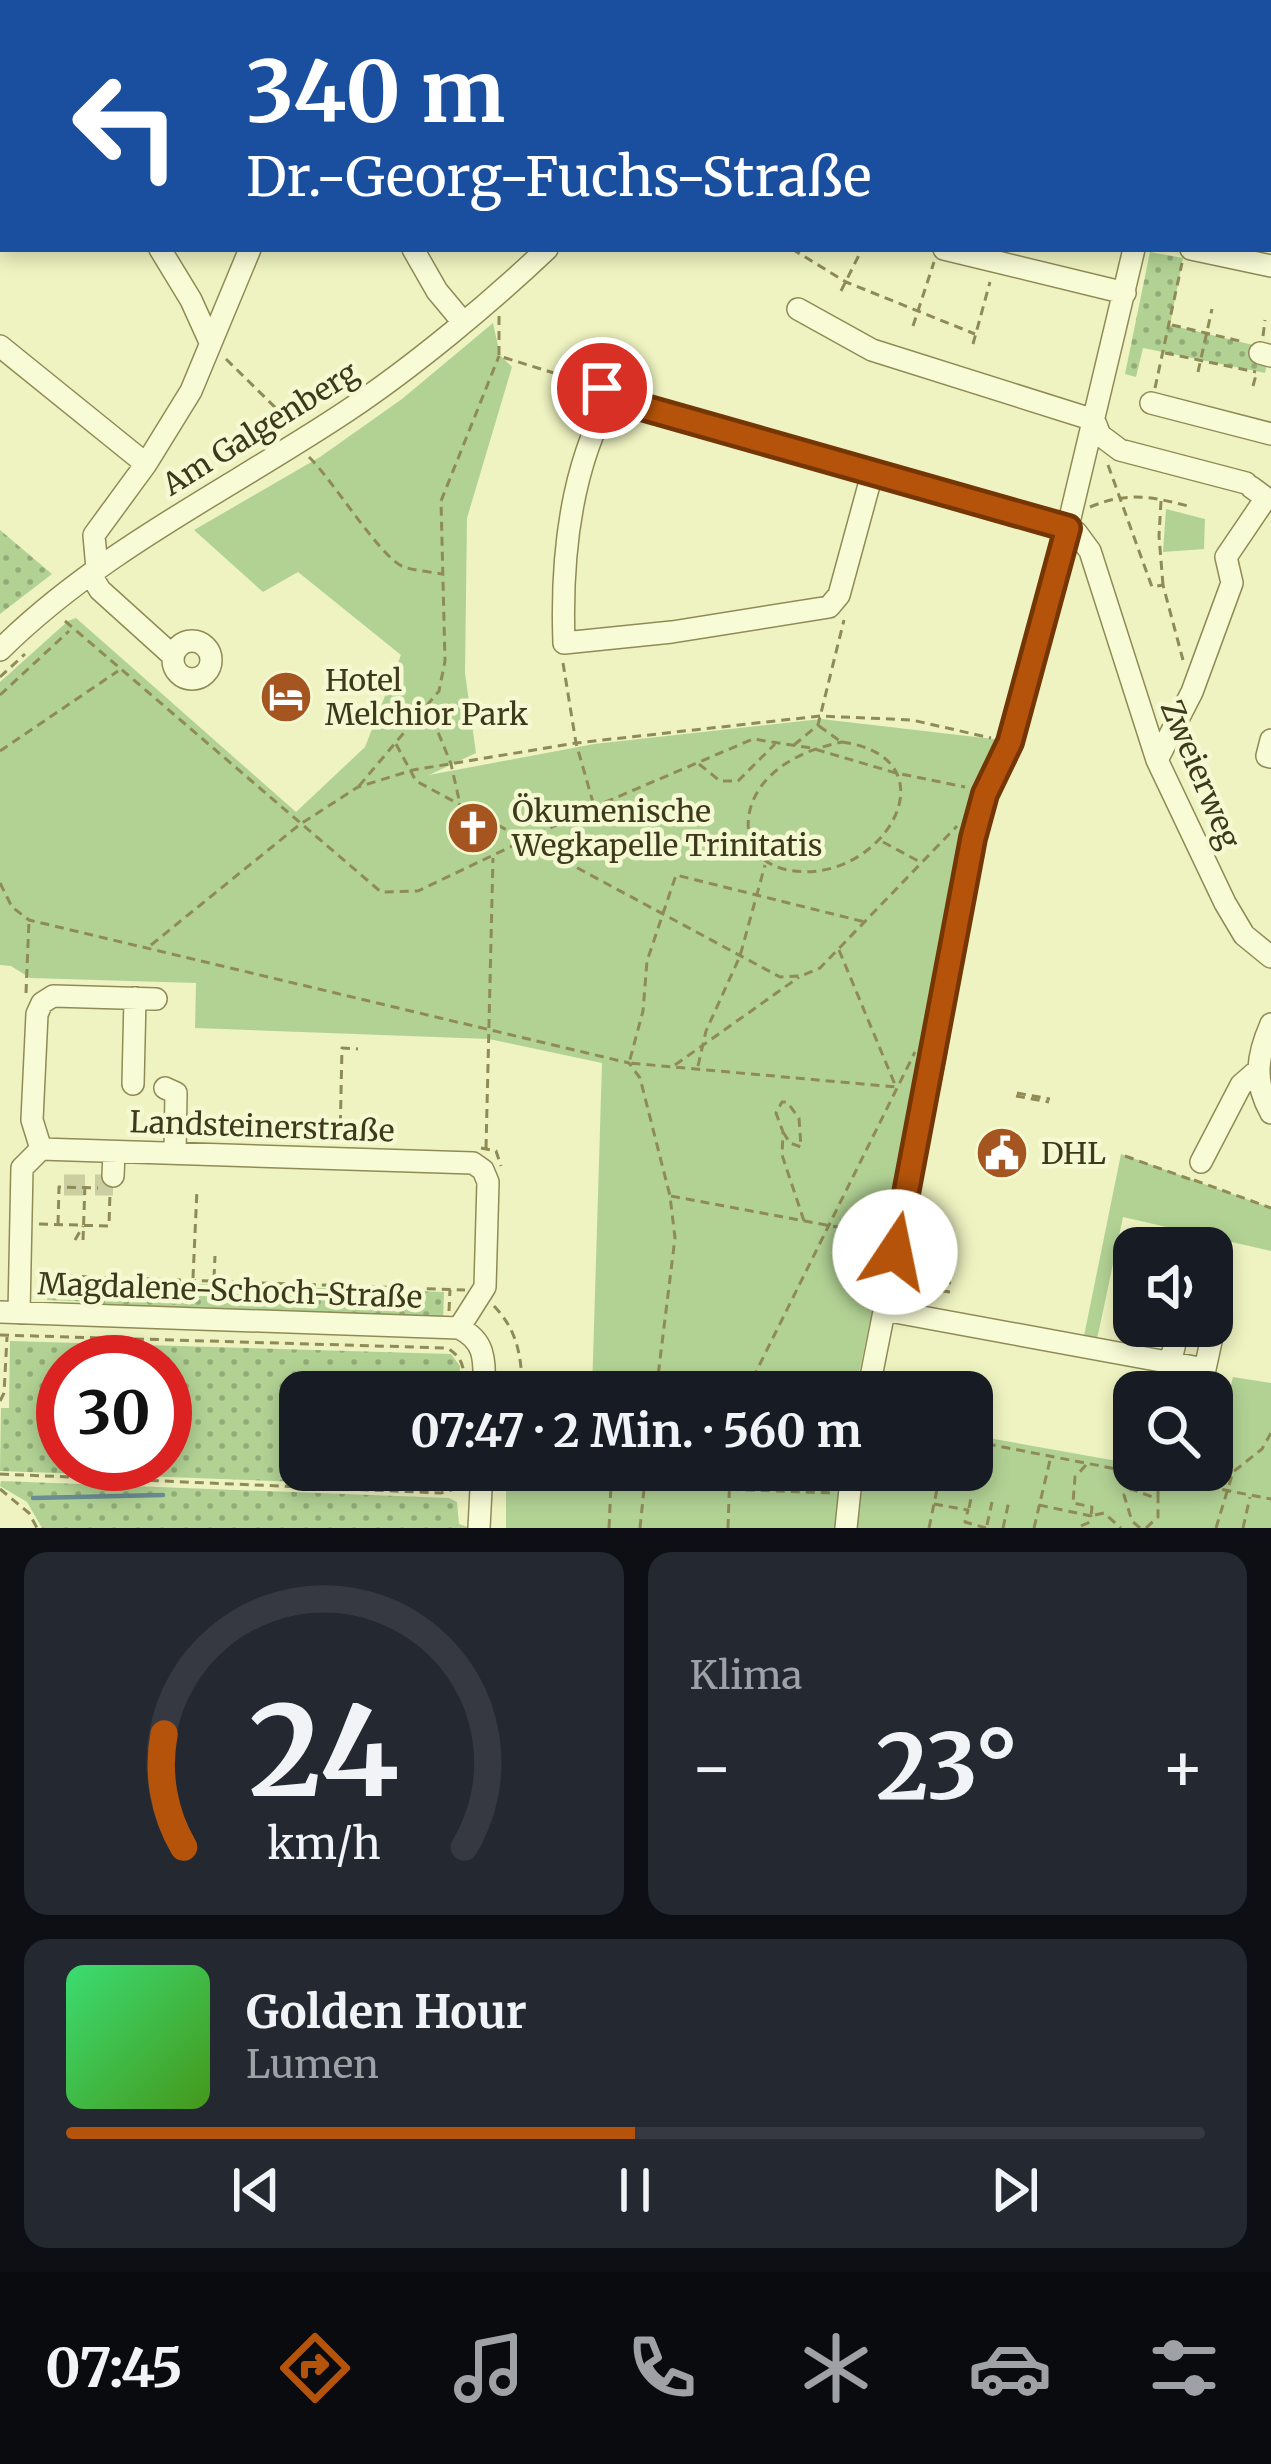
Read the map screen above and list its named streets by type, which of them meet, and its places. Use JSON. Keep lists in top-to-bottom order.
{
  "streets": {
    "street": [
      "Am Galgenberg",
      "Zweierweg",
      "Landsteinerstraße",
      "Magdalene-Schoch-Straße"
    ]
  },
  "places": {
    "hotel": ["Hotel Melchior Park"],
    "church": ["Ökumenische Wegkapelle Trinitatis"],
    "public building": ["DHL"]
  },
  "page": {
    "turn": ["340 m", "Dr.-Georg-Fuchs-Straße"],
    "limit": "30",
    "trip": "07:47 · 2 Min. · 560 m",
    "tile": "Klima",
    "heat": ["−", "23°", "+"],
    "song": ["Golden Hour", "Lumen"],
    "tabs": "07:45",
    "gauge": ["24", "km/h"]
  }
}
